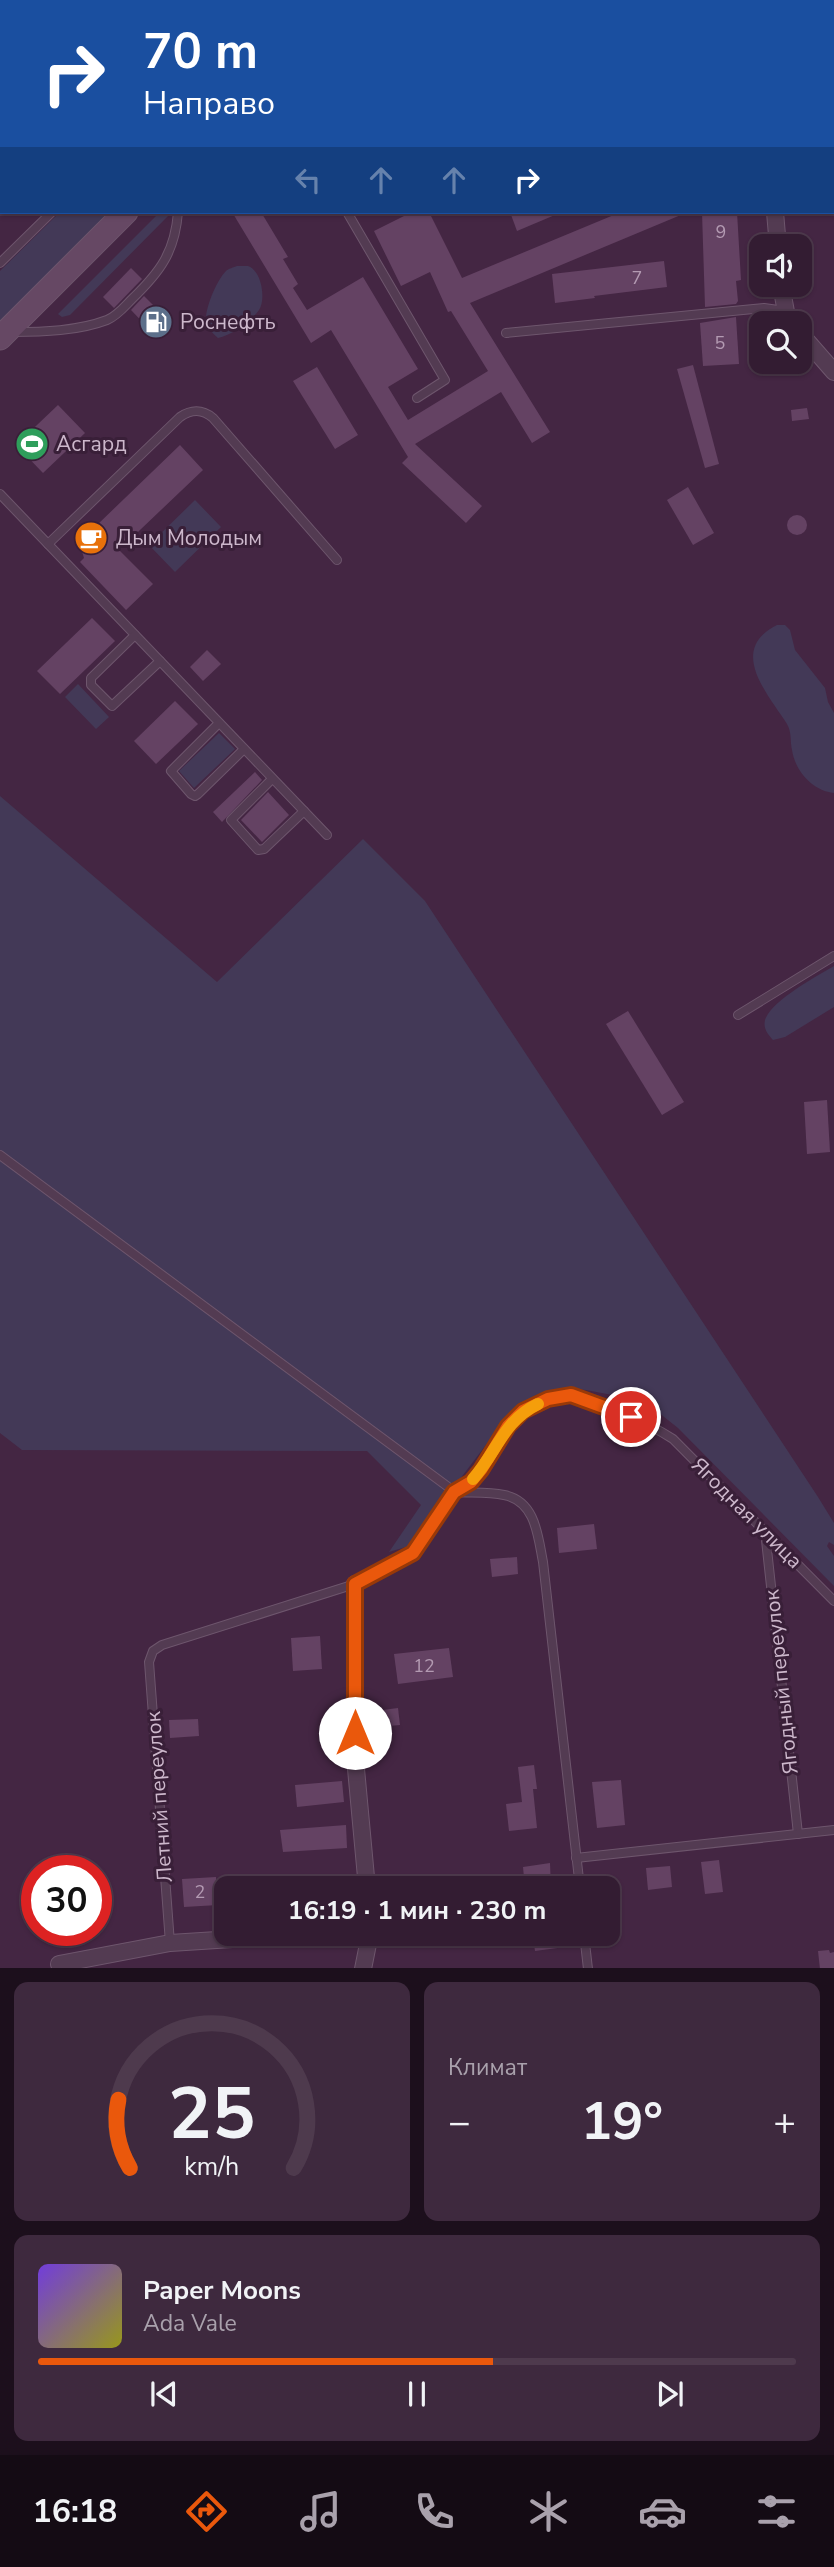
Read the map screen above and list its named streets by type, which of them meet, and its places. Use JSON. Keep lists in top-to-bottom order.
{
  "streets": {
    "lane": ["Ягодная улица", "Ягодный переулок", "Летний переулок"]
  },
  "crossings": [
    ["Ягодная улица", "Ягодный переулок"],
    ["Ягодная улица", "Летний переулок"]
  ],
  "places": {
    "fuel station": ["Роснефть"],
    "sports": ["Асгард"],
    "cafe": ["Дым Молодым"]
  },
  "house_numbers": [
    "9",
    "7",
    "5",
    "12",
    "2"
  ],
  "page": {
    "turn": ["70 m", "Направо"],
    "limit": "30",
    "trip": "16:19 · 1 мин · 230 m",
    "tile": "Климат",
    "heat": ["−", "19°", "+"],
    "song": ["Paper Moons", "Ada Vale"],
    "tabs": "16:18",
    "gauge": ["25", "km/h"]
  }
}
